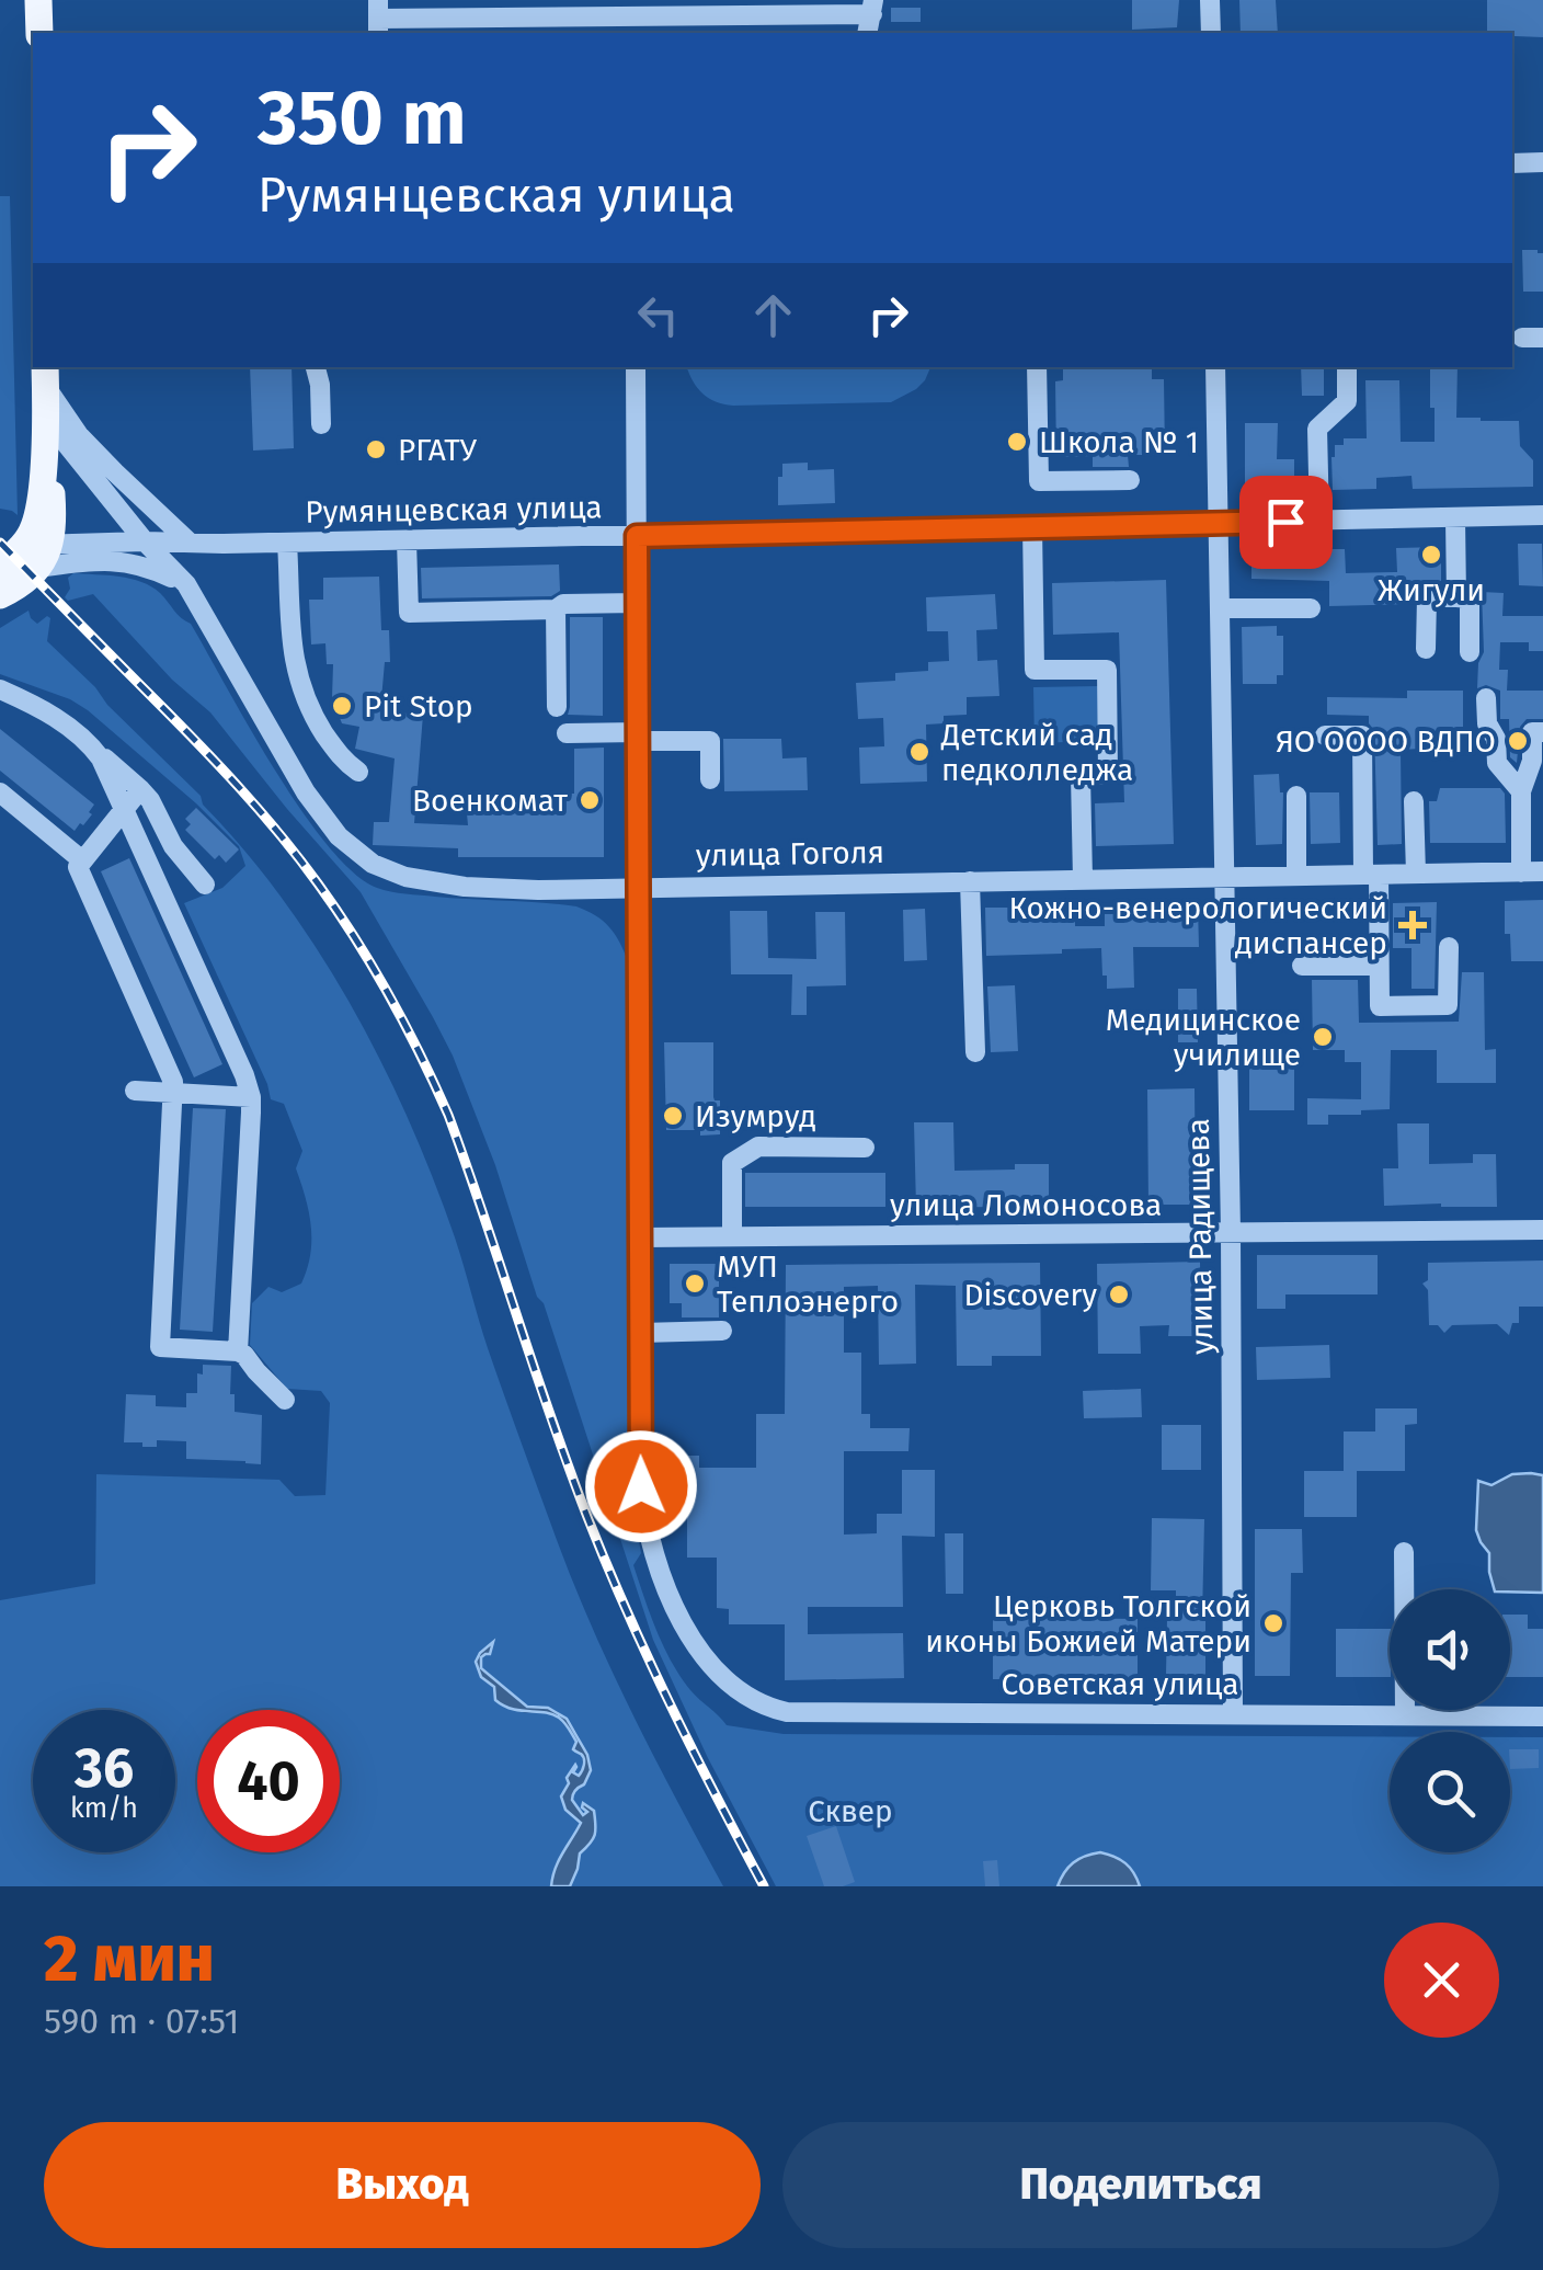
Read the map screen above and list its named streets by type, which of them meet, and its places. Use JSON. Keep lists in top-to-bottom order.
{
  "streets": {
    "street": [
      "Румянцевская улица",
      "улица Гоголя",
      "улица Ломоносова",
      "улица Радищева",
      "Советская улица"
    ]
  },
  "crossings": [
    ["Румянцевская улица", "улица Гоголя"],
    ["Румянцевская улица", "улица Радищева"],
    ["Румянцевская улица", "Советская улица"],
    ["улица Гоголя", "улица Радищева"],
    ["улица Гоголя", "Советская улица"],
    ["улица Ломоносова", "улица Радищева"],
    ["улица Ломоносова", "Советская улица"],
    ["улица Радищева", "Советская улица"]
  ],
  "parks": ["Сквер"],
  "places": {
    "other": [
      "Школа № 1",
      "РГАТУ",
      "Жигули",
      "Pit Stop",
      "ЯО ОООО ВДПО",
      "Детский сад педколледжа",
      "Военкомат",
      "Медицинское училище",
      "Изумруд",
      "МУП Теплоэнерго",
      "Discovery",
      "Церковь Толгской иконы Божией Матери"
    ],
    "health": ["Кожно-венерологический диспансер"]
  },
  "page": {
    "turn": ["350 m", "Румянцевская улица"],
    "speed": "36 km/h",
    "limit": "40",
    "heading": ["2 мин", "590 m · 07:51"],
    "buttons": ["Выход", "Поделиться"]
  }
}
